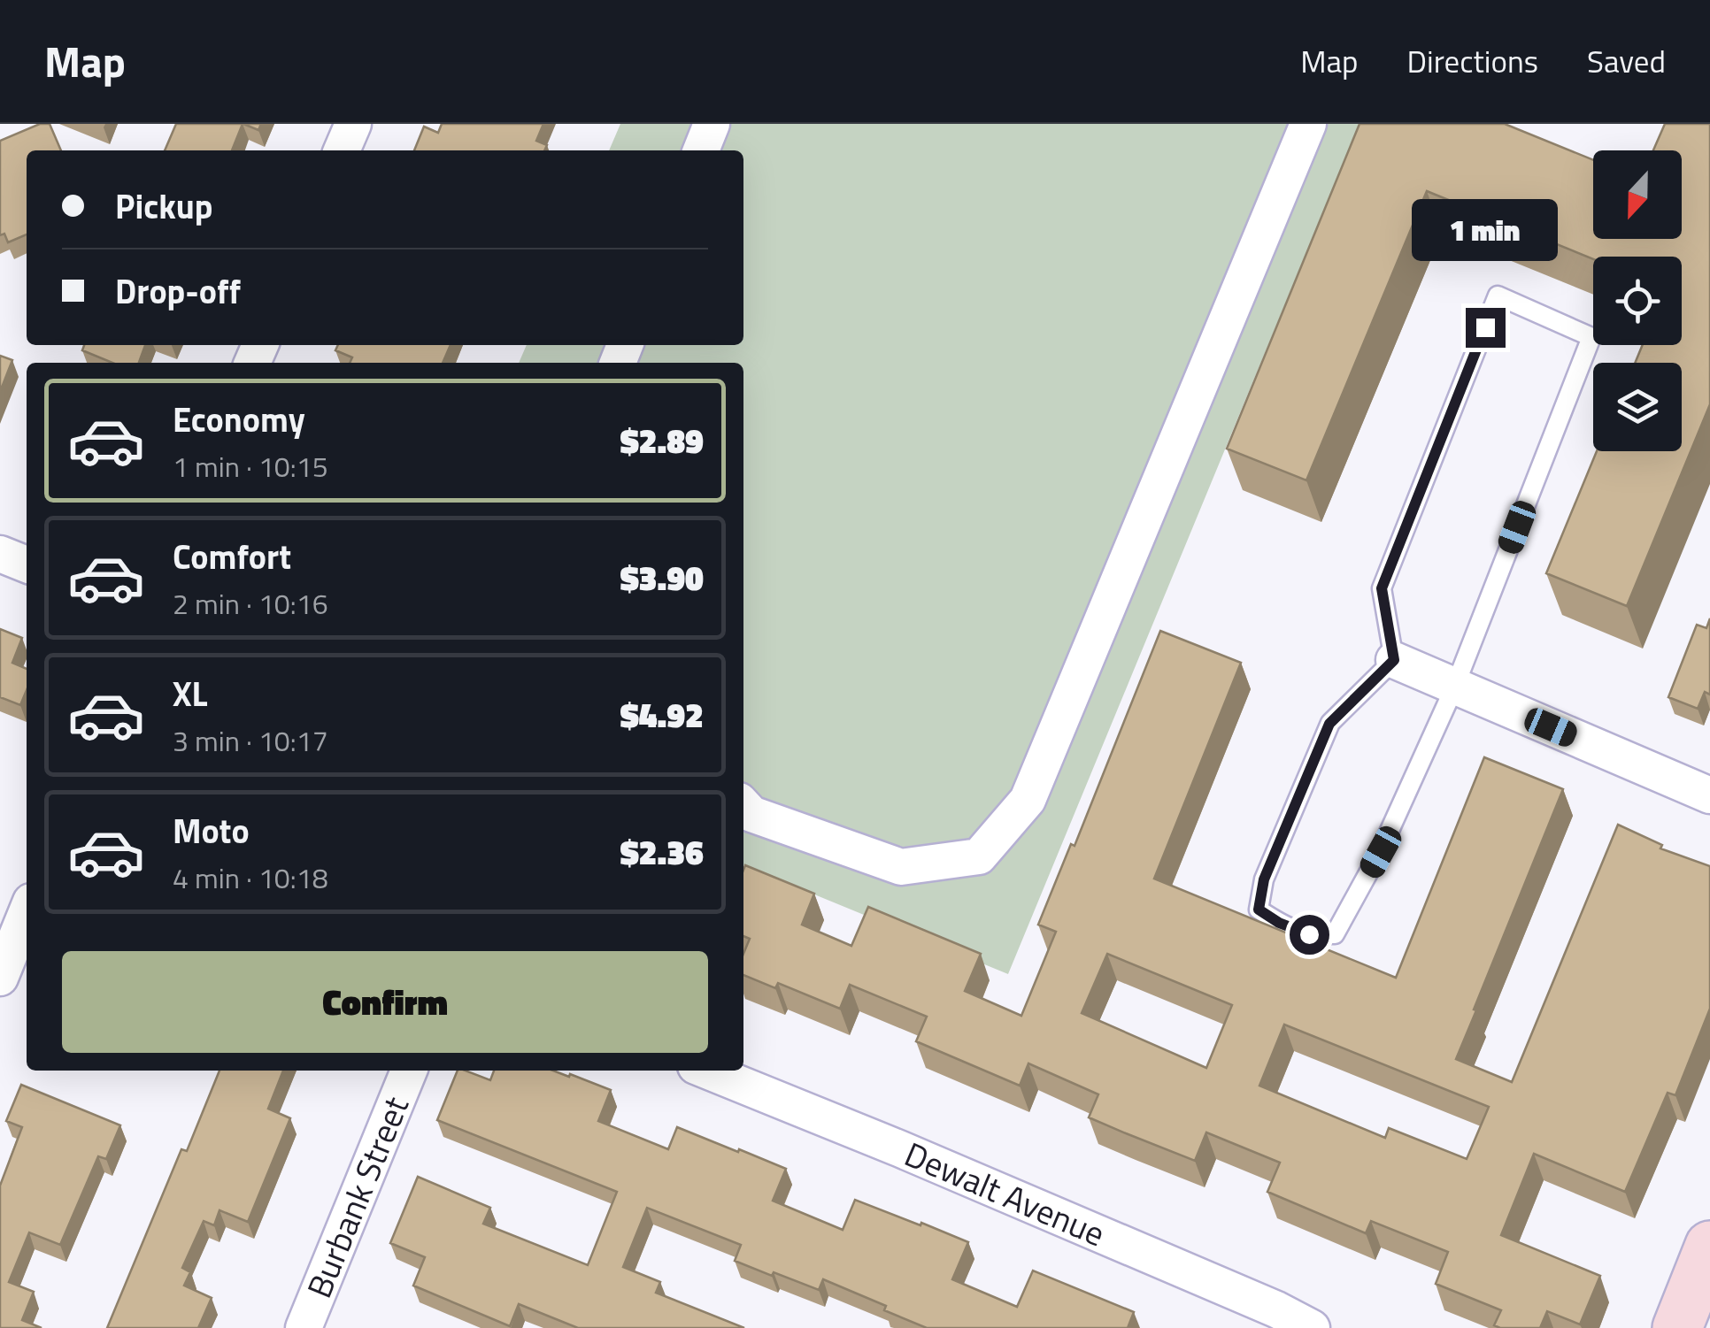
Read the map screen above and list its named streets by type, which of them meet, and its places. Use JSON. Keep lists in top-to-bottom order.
{
  "streets": {
    "street": ["Dewalt Avenue", "Burbank Street"]
  },
  "north": "bottom",
  "page": {
    "header": "Map",
    "nav": ["Map", "Directions", "Saved"],
    "banner": ["Pickup", "Drop-off"],
    "bubble": "1 min",
    "list": [
      {
        "name": "Economy",
        "note": "1 min · 10:15",
        "value": "$2.89"
      },
      {
        "name": "Comfort",
        "note": "2 min · 10:16",
        "value": "$3.90"
      },
      {
        "name": "XL",
        "note": "3 min · 10:17",
        "value": "$4.92"
      },
      {
        "name": "Moto",
        "note": "4 min · 10:18",
        "value": "$2.36"
      }
    ],
    "buttons": "Confirm"
  }
}
